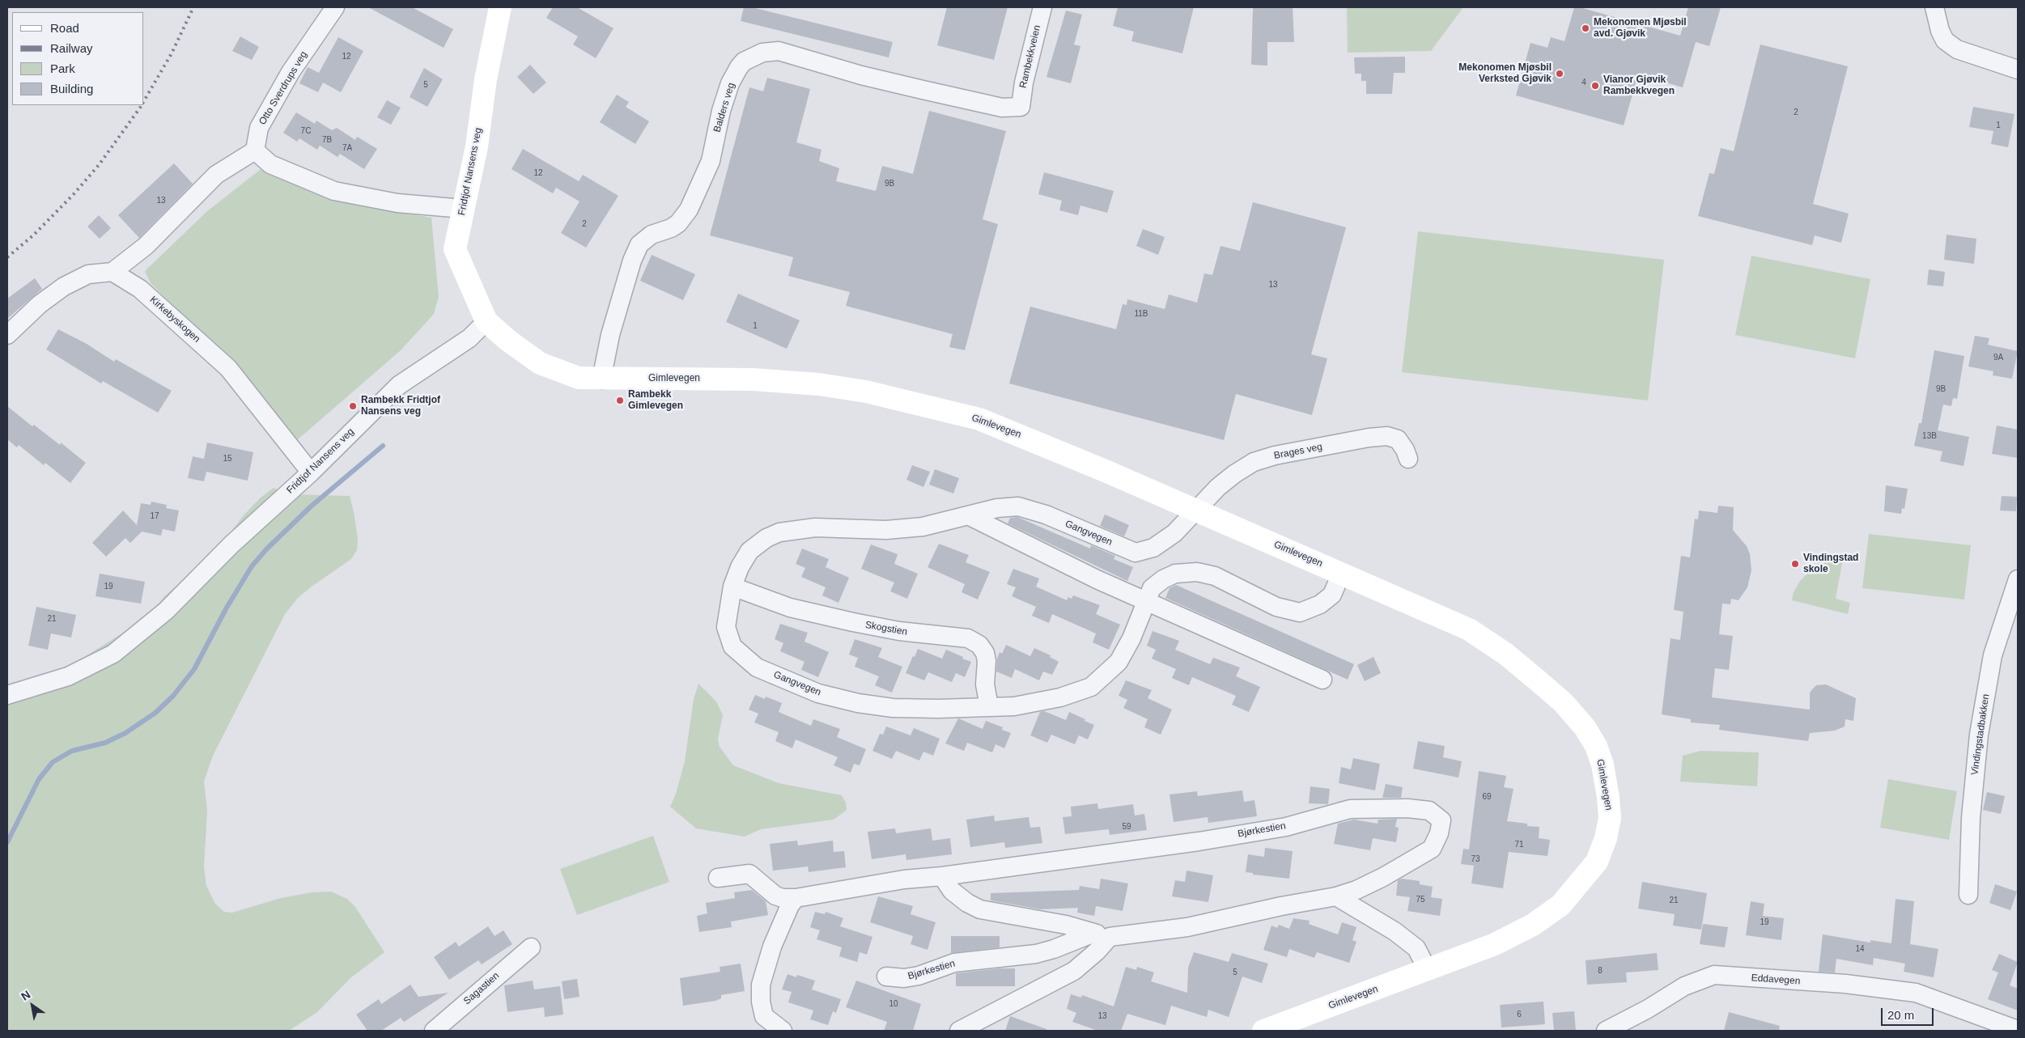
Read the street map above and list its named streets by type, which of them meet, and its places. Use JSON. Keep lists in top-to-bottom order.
{
  "streets": {
    "street": [
      "Rambekkveien",
      "Otto Sverdrups veg",
      "Balders veg",
      "Fridtjof Nansens veg",
      "Kirkebyskogen",
      "Gimlevegen",
      "Brages veg",
      "Gangvegen",
      "Skogstien",
      "Vindingstadbakken",
      "Bjørkestien",
      "Eddavegen",
      "Sagastien"
    ]
  },
  "crossings": [
    ["Rambekkveien", "Balders veg"],
    ["Balders veg", "Gimlevegen"],
    ["Fridtjof Nansens veg", "Kirkebyskogen"],
    ["Fridtjof Nansens veg", "Gimlevegen"],
    ["Gimlevegen", "Brages veg"],
    ["Gimlevegen", "Gangvegen"],
    ["Brages veg", "Gangvegen"],
    ["Gangvegen", "Skogstien"]
  ],
  "places": [
    "Mekonomen Mjøsbil avd. Gjøvik",
    "Mekonomen Mjøsbil Verksted Gjøvik",
    "Vianor Gjøvik Rambekkvegen",
    "Rambekk Gimlevegen",
    "Rambekk Fridtjof Nansens veg",
    "Vindingstad skole"
  ],
  "house_numbers": [
    "12",
    "4",
    "5",
    "2",
    "1",
    "7C",
    "7B",
    "7A",
    "12",
    "9B",
    "13",
    "2",
    "13",
    "11B",
    "1",
    "9A",
    "9B",
    "13B",
    "15",
    "17",
    "19",
    "21",
    "69",
    "59",
    "71",
    "73",
    "75",
    "21",
    "19",
    "14",
    "8",
    "5",
    "10",
    "6",
    "13"
  ],
  "legend": [
    "Road",
    "Railway",
    "Park",
    "Building"
  ],
  "scale_bar": "20 m",
  "north": "top left"
}
